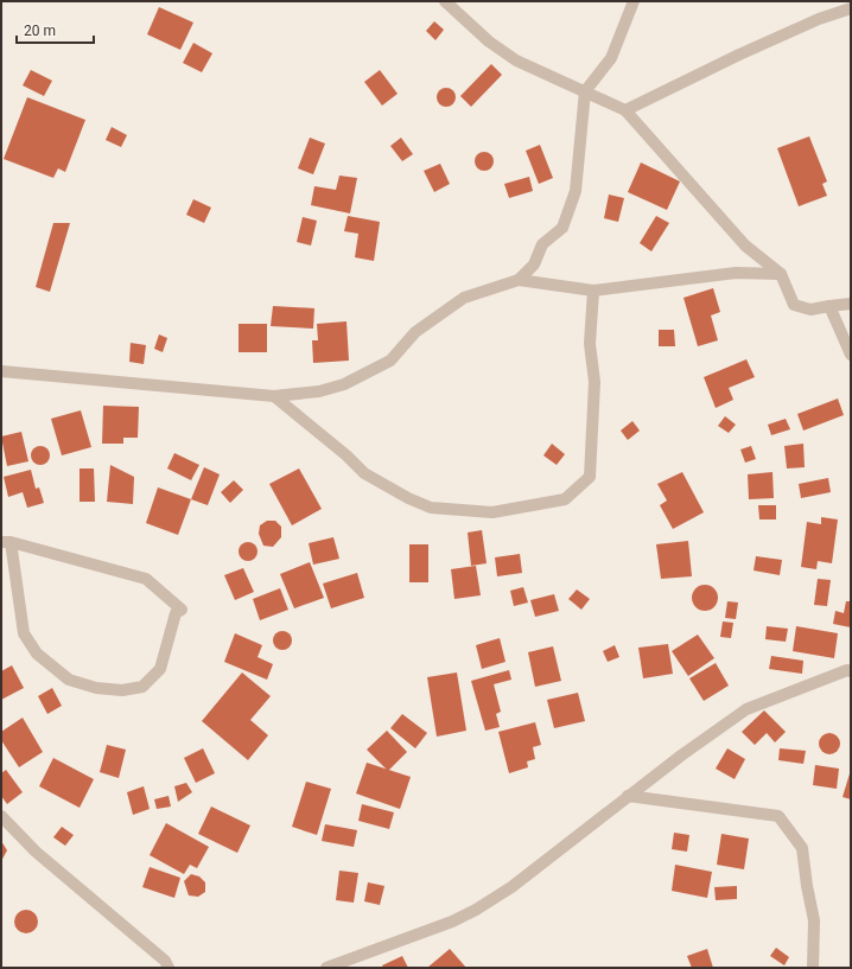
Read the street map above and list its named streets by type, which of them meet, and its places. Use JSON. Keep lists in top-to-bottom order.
{
  "scale_bar": "20 m"
}
